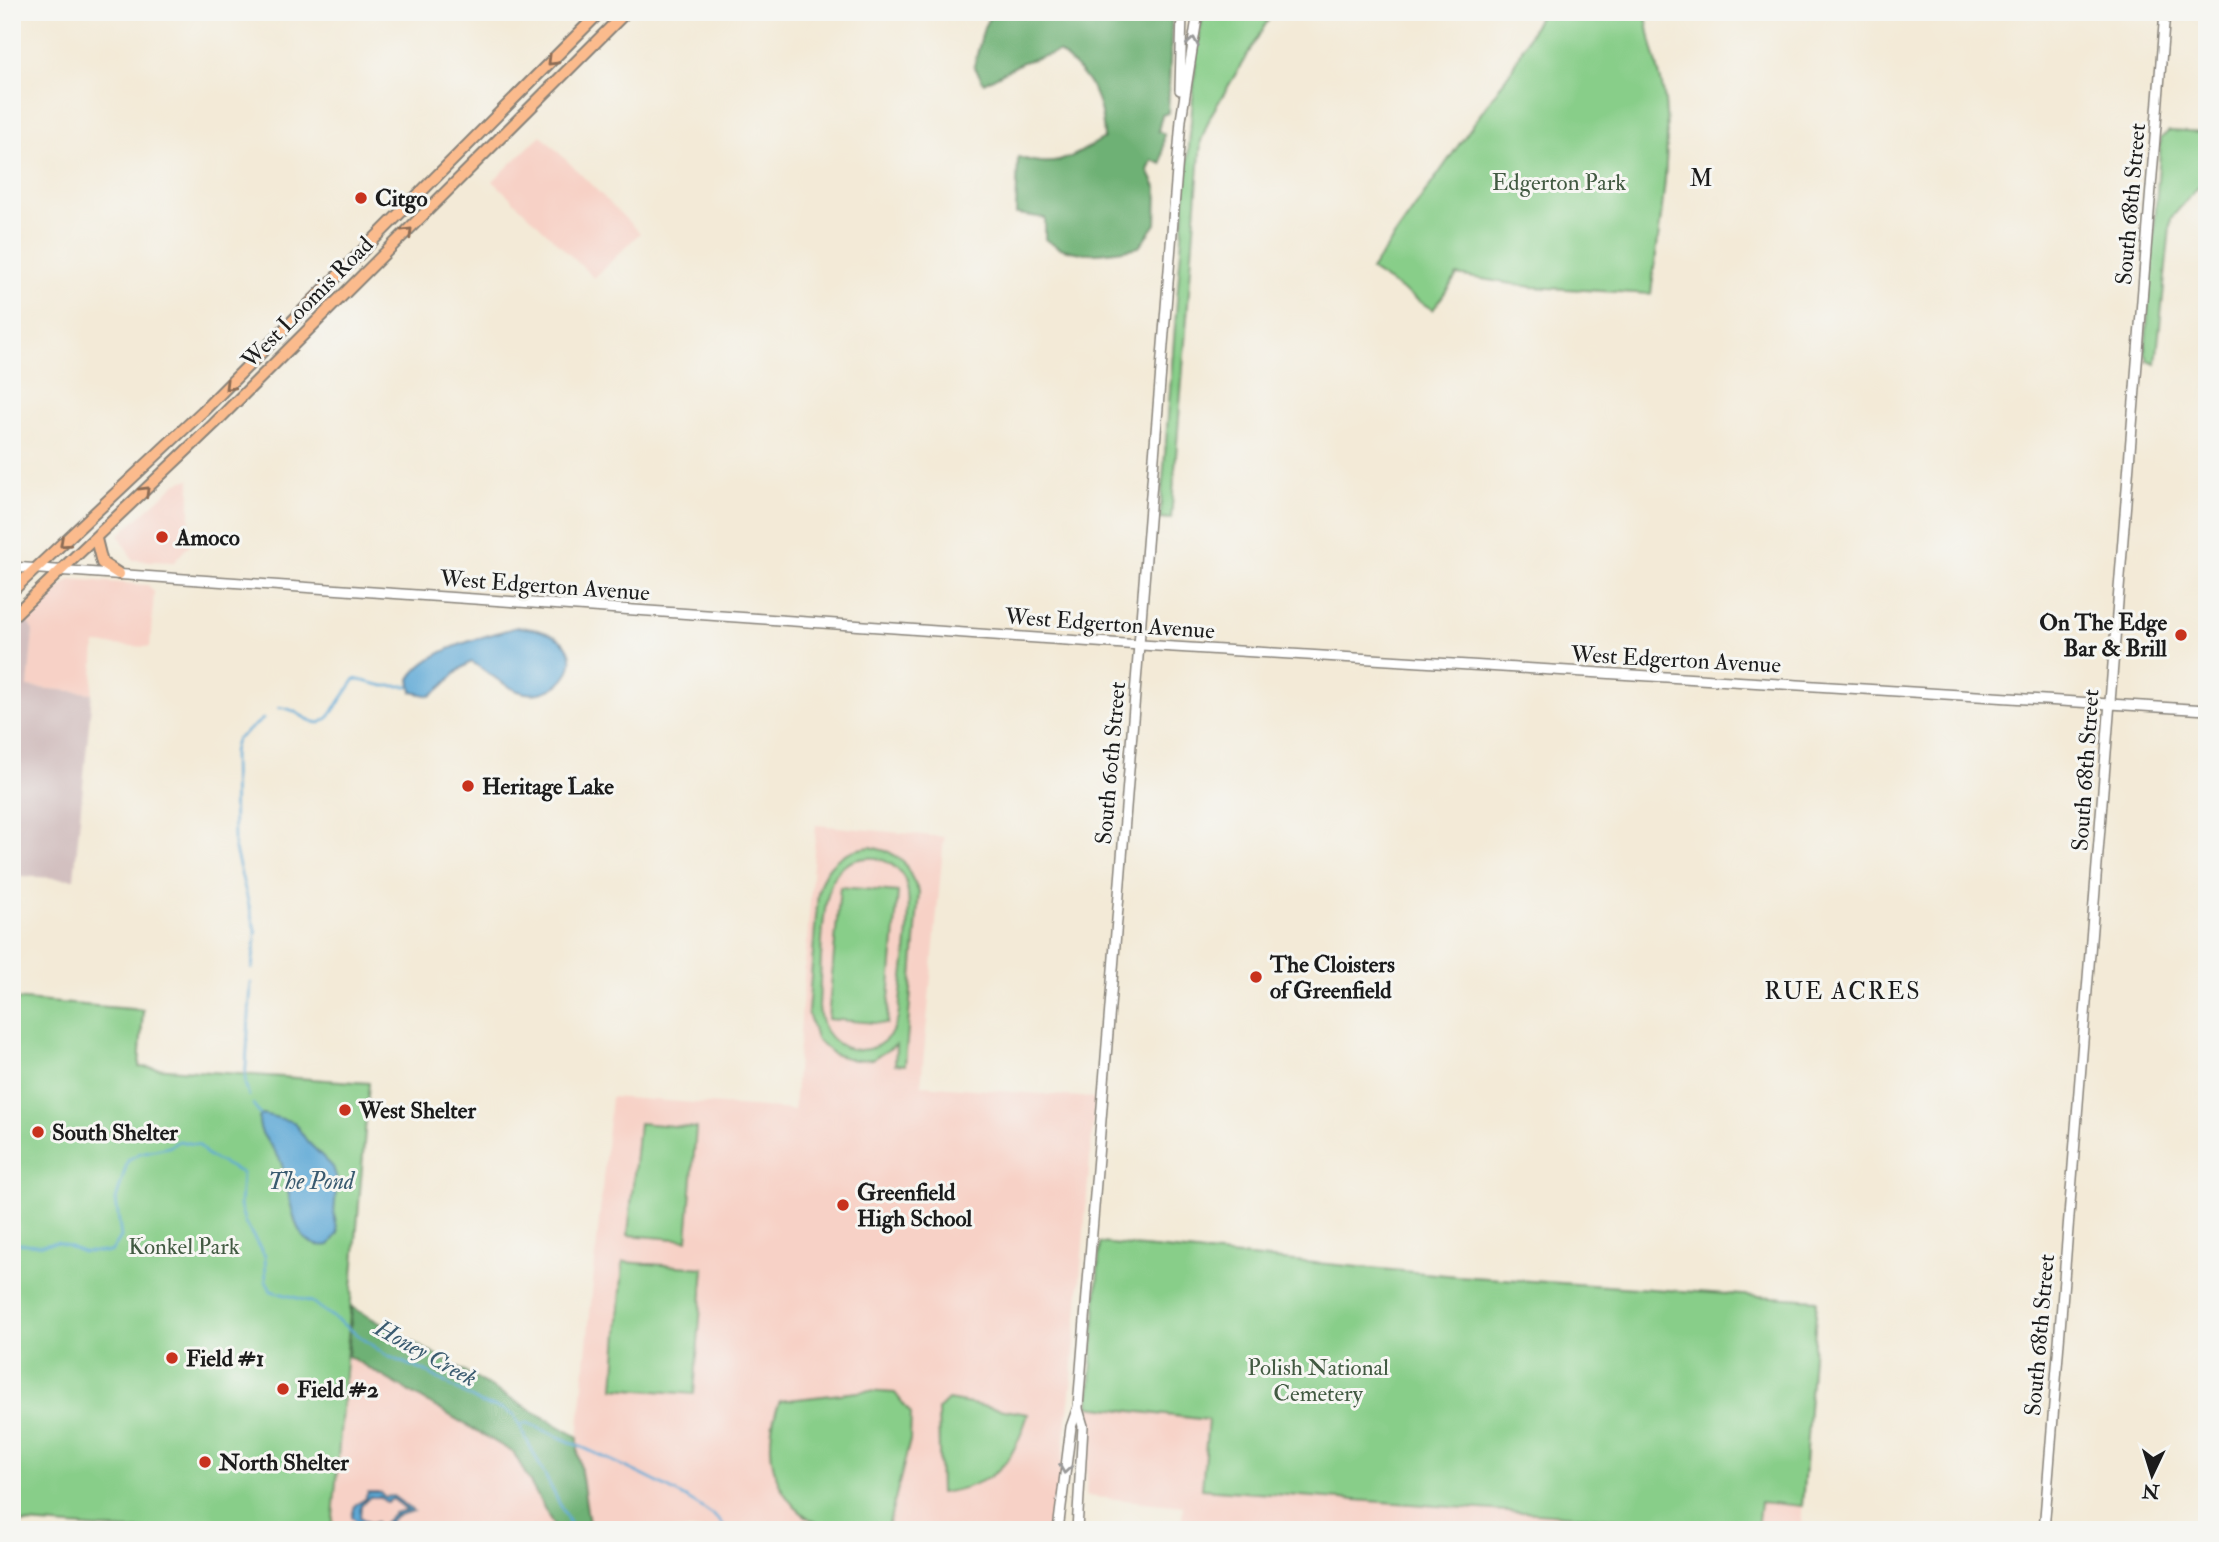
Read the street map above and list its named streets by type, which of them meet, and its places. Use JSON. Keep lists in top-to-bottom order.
{
  "streets": {
    "main road": ["West Loomis Road"],
    "street": ["South 68th Street", "West Edgerton Avenue", "South 60th Street"]
  },
  "crossings": [
    ["South 68th Street", "West Edgerton Avenue"],
    ["West Loomis Road", "West Edgerton Avenue"],
    ["West Edgerton Avenue", "South 60th Street"]
  ],
  "districts": ["M", "RUE ACRES"],
  "water": ["The Pond", "Honey Creek"],
  "parks": ["Edgerton Park", "Konkel Park", "Polish National Cemetery"],
  "places": [
    "Citgo",
    "Amoco",
    "On The Edge Bar & Brill",
    "Heritage Lake",
    "The Cloisters of Greenfield",
    "West Shelter",
    "South Shelter",
    "Greenfield High School",
    "Field #1",
    "Field #2",
    "North Shelter"
  ],
  "north": "bottom"
}
